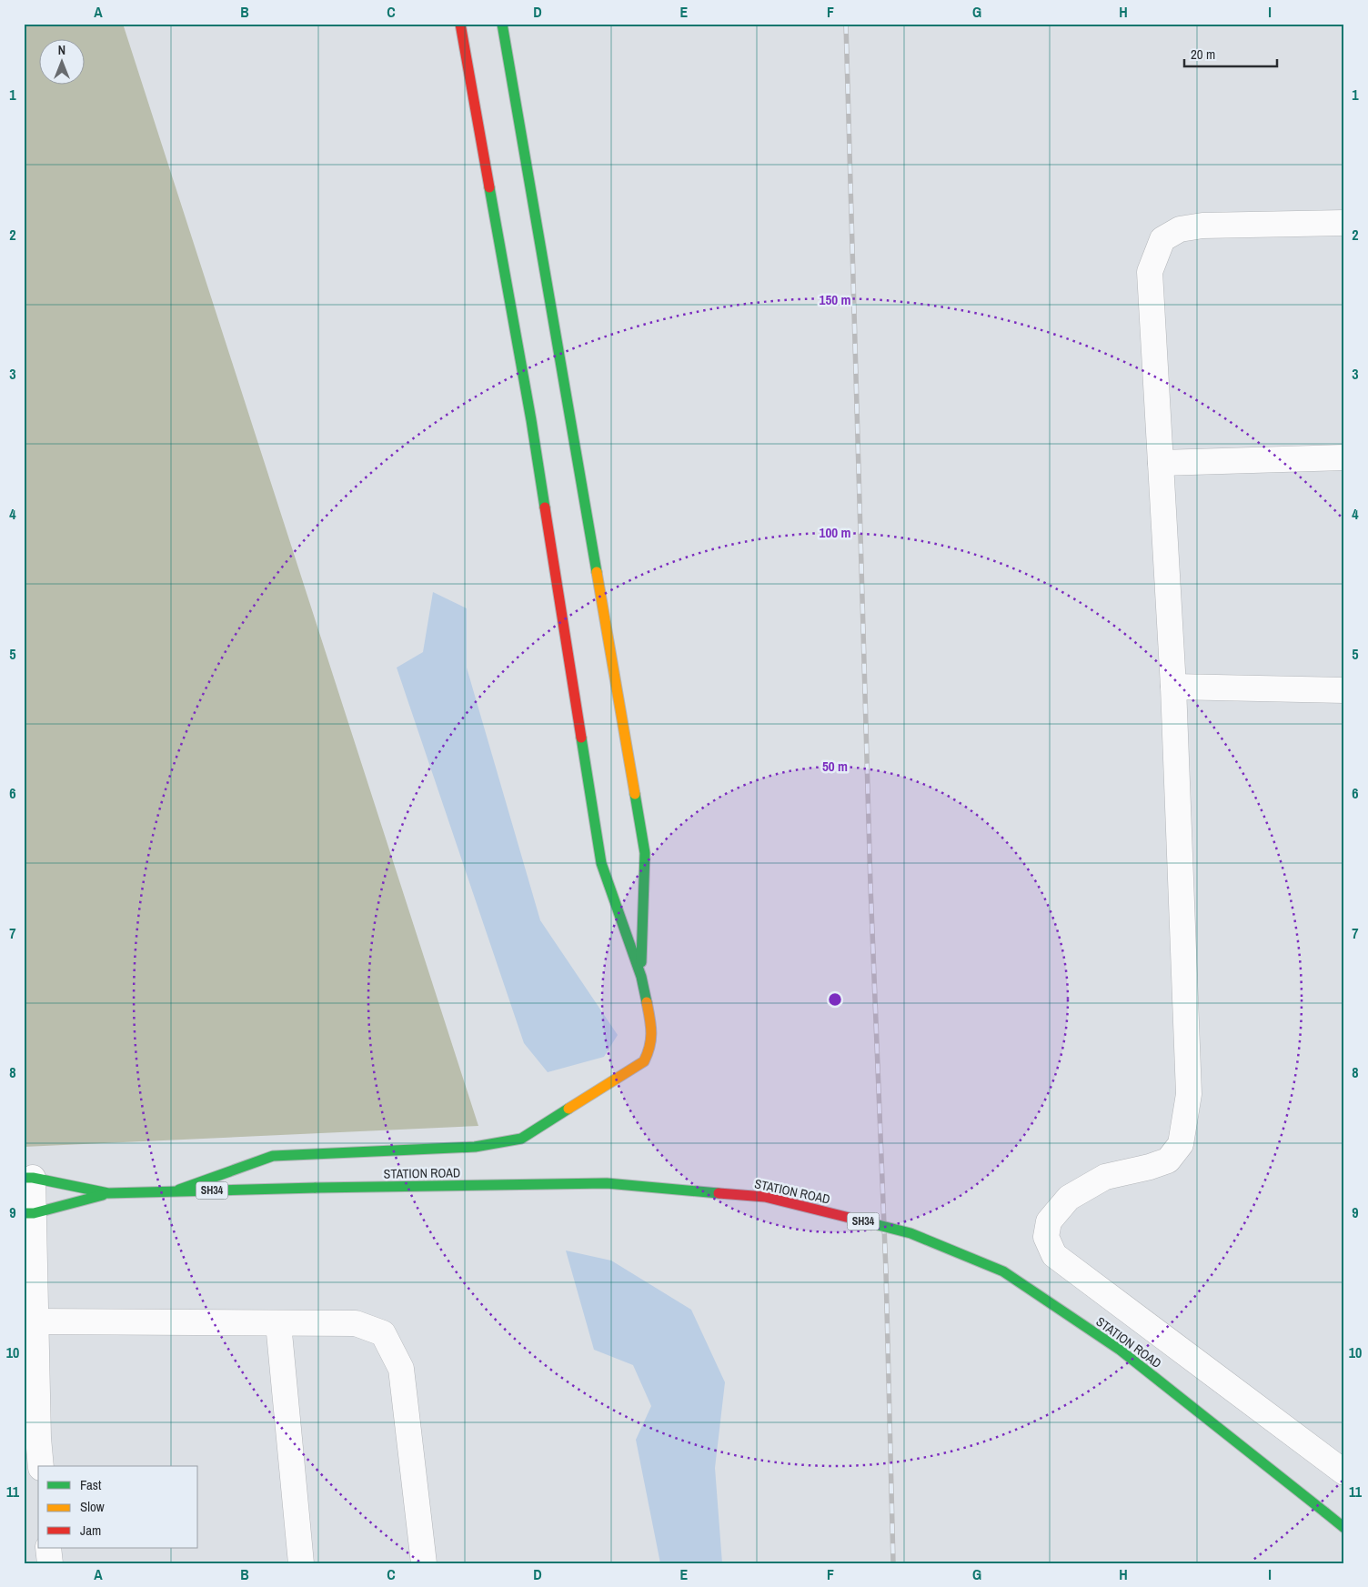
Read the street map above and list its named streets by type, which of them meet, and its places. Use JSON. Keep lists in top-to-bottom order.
{
  "streets": {
    "street": ["STATION ROAD", "SH34"]
  },
  "legend": ["Fast", "Slow", "Jam"],
  "scale_bar": "20 m",
  "north": "top",
  "grid": {
    "columns": [
      "A",
      "B",
      "C",
      "D",
      "E",
      "F",
      "G",
      "H",
      "I"
    ],
    "rows": [
      "1",
      "2",
      "3",
      "4",
      "5",
      "6",
      "7",
      "8",
      "9",
      "10",
      "11"
    ]
  },
  "rings": ["150 m", "100 m", "50 m"]
}
